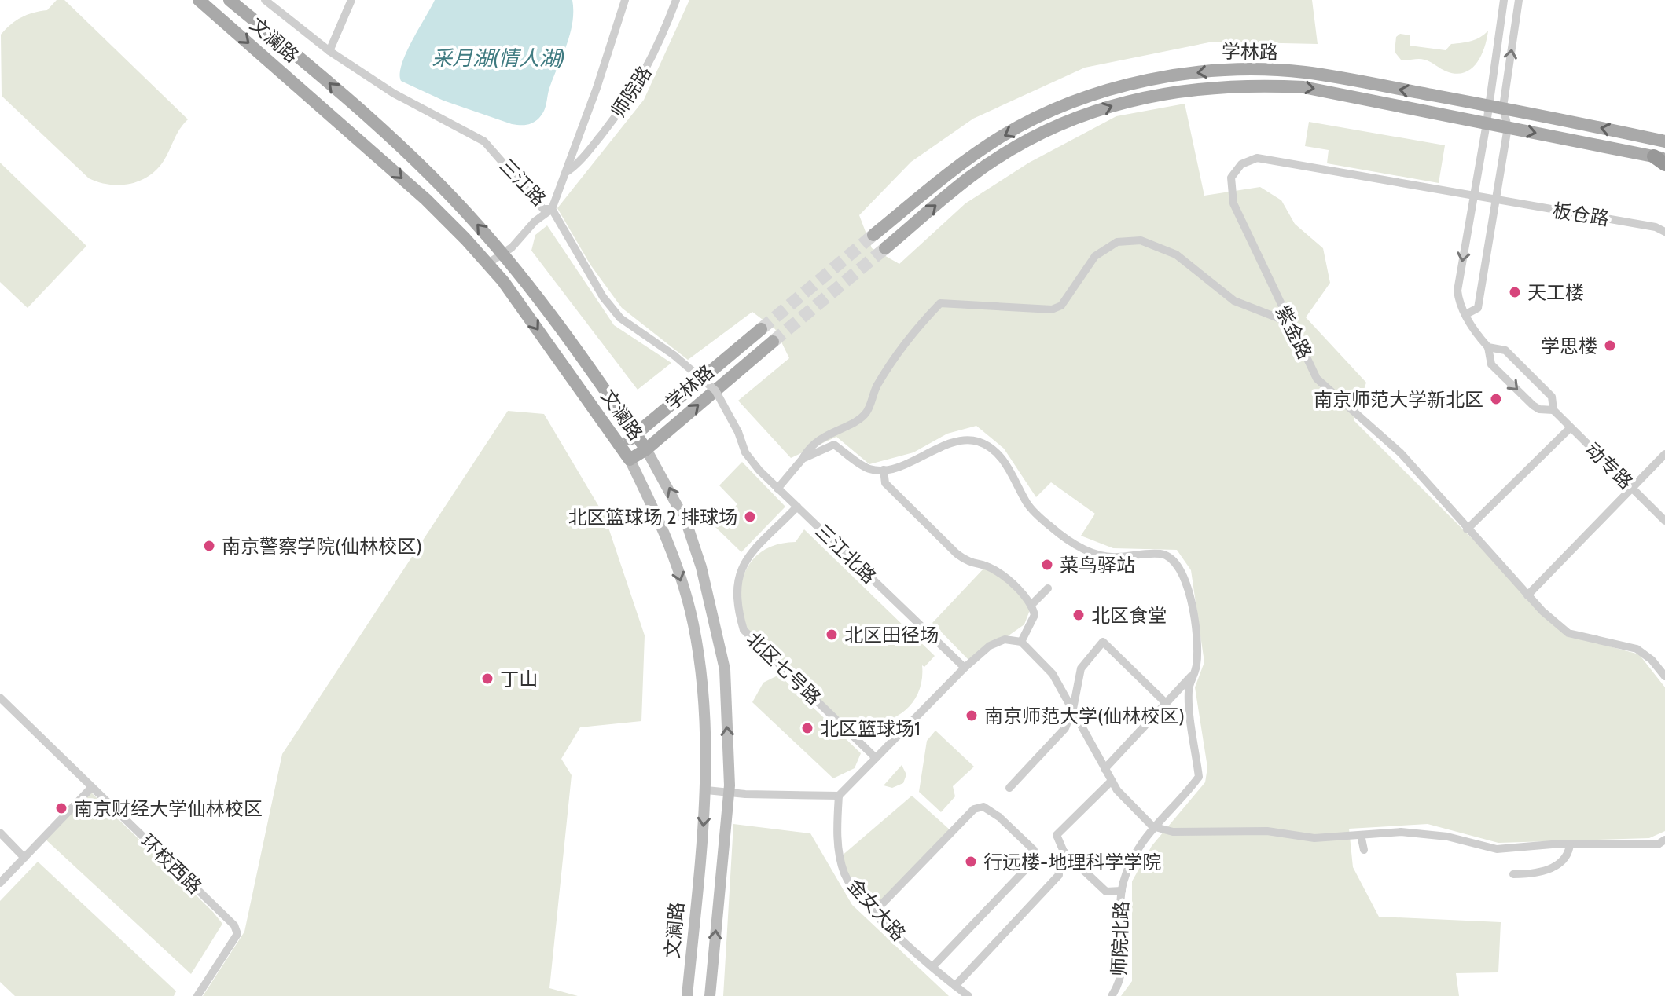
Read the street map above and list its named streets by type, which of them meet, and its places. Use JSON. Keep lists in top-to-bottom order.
{
  "streets": {
    "main road": ["文澜路", "学林路"],
    "street": [
      "师院路",
      "三江路",
      "板仓路",
      "紫金路",
      "动专路",
      "三江北路",
      "北区七号路",
      "环校西路",
      "金女大路",
      "师院北路"
    ]
  },
  "crossings": [
    ["文澜路", "学林路"],
    ["文澜路", "师院路"],
    ["学林路", "三江路"],
    ["学林路", "三江北路"],
    ["师院路", "三江路"],
    ["三江路", "三江北路"],
    ["板仓路", "紫金路"],
    ["三江北路", "北区七号路"]
  ],
  "water": ["采月湖(情人湖)"],
  "places": [
    "天工楼",
    "学思楼",
    "南京师范大学新北区",
    "北区篮球场 2 排球场",
    "南京警察学院(仙林校区)",
    "菜鸟驿站",
    "北区食堂",
    "北区田径场",
    "丁山",
    "南京师范大学(仙林校区)",
    "北区篮球场1",
    "南京财经大学仙林校区",
    "行远楼-地理科学学院"
  ]
}
